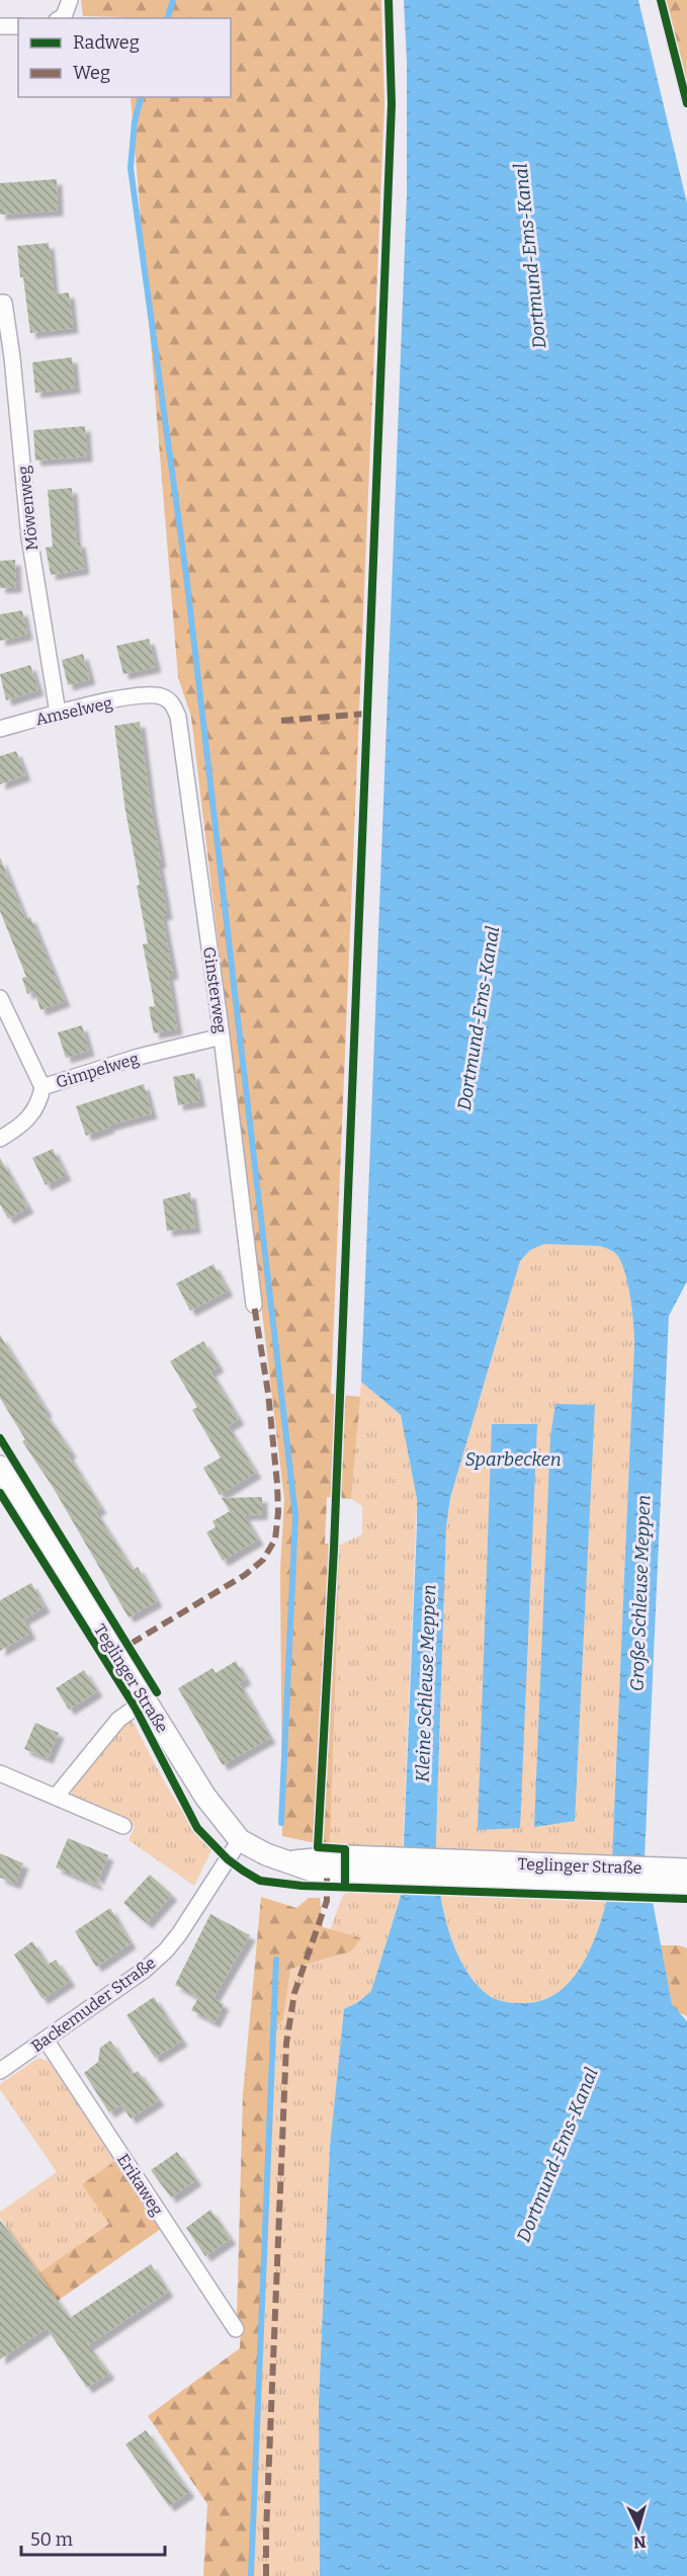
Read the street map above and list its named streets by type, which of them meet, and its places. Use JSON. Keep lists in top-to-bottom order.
{
  "streets": {
    "street": [
      "Möwenweg",
      "Amselweg",
      "Ginsterweg",
      "Gimpelweg",
      "Teglinger Straße",
      "Backemuder Straße",
      "Erikaweg"
    ]
  },
  "crossings": [
    ["Möwenweg", "Amselweg"],
    ["Amselweg", "Ginsterweg"],
    ["Ginsterweg", "Gimpelweg"],
    ["Teglinger Straße", "Backemuder Straße"],
    ["Backemuder Straße", "Erikaweg"]
  ],
  "water": [
    "Dortmund-Ems-Kanal",
    "Sparbecken",
    "Große Schleuse Meppen",
    "Kleine Schleuse Meppen"
  ],
  "legend": ["Radweg", "Weg"],
  "scale_bar": "50 m",
  "north": "bottom"
}
